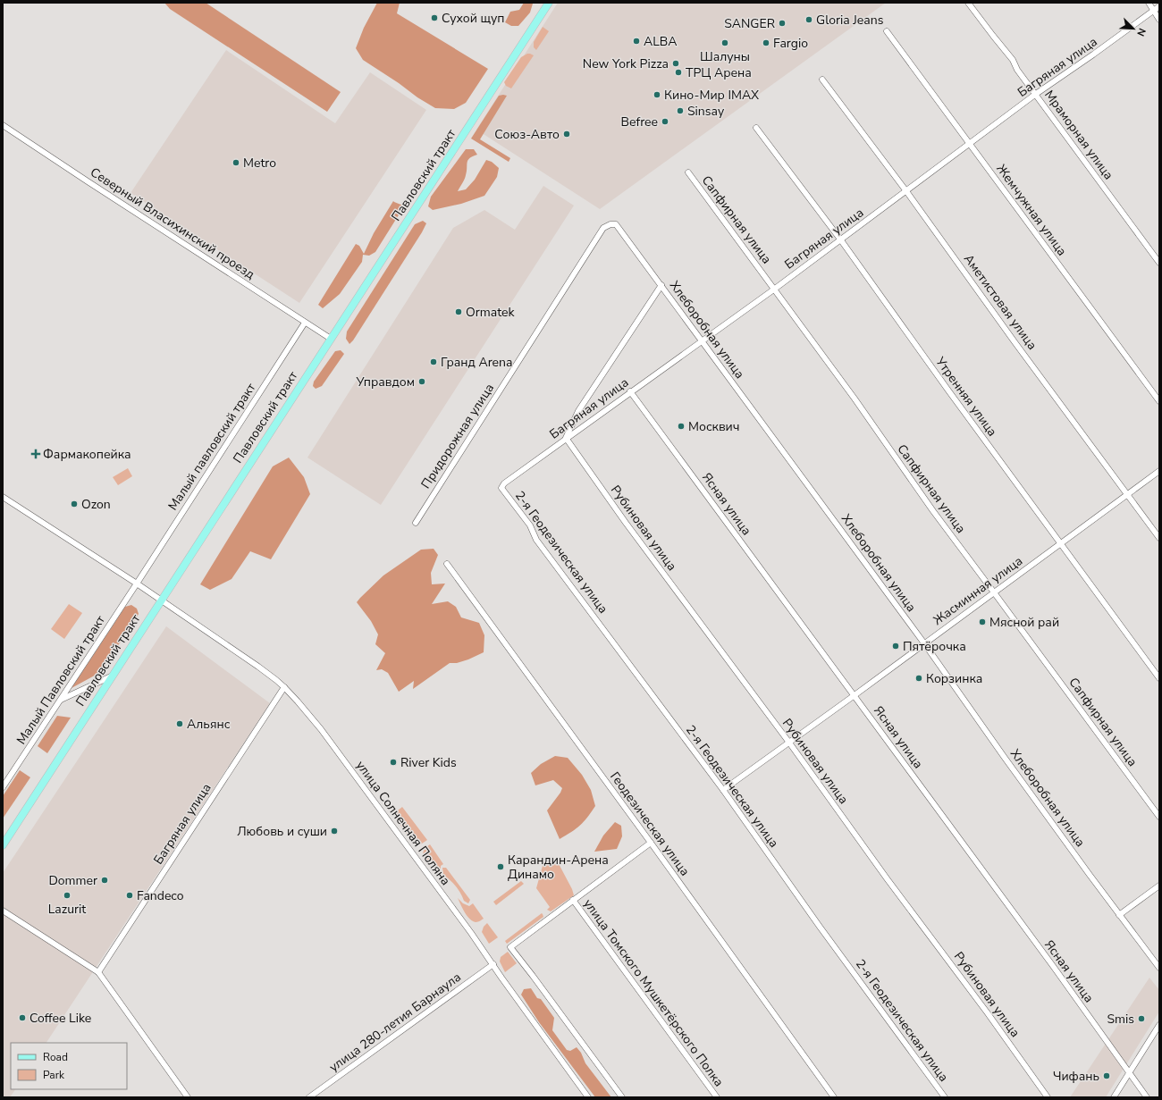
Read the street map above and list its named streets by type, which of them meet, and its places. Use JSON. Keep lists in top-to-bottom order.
{
  "streets": {
    "main road": ["Павловский тракт"],
    "street": [
      "Багряная улица",
      "Мраморная улица",
      "Жемчужная улица",
      "Сапфирная улица",
      "Северный Власихинский проезд",
      "Аметистовая улица",
      "Хлеборобная улица",
      "Утренняя улица",
      "Придорожная улица",
      "Малый павловский тракт",
      "Ясная улица",
      "Рубиновая улица",
      "2-я Геодезическая улица",
      "Жасминная улица",
      "Малый Павловский тракт",
      "улица Солнечная Поляна",
      "Геодезическая улица",
      "улица Томского Мушкетёрского Полка",
      "улица 280-летия Барнаула"
    ]
  },
  "crossings": [
    ["Багряная улица", "Мраморная улица"],
    ["Багряная улица", "Жемчужная улица"],
    ["Багряная улица", "Сапфирная улица"],
    ["Багряная улица", "Аметистовая улица"],
    ["Багряная улица", "Хлеборобная улица"],
    ["Багряная улица", "Утренняя улица"],
    ["Багряная улица", "Ясная улица"],
    ["Багряная улица", "Рубиновая улица"],
    ["Багряная улица", "2-я Геодезическая улица"],
    ["Багряная улица", "улица Солнечная Поляна"],
    ["Павловский тракт", "Северный Власихинский проезд"],
    ["Павловский тракт", "улица Солнечная Поляна"],
    ["Сапфирная улица", "Жасминная улица"],
    ["Северный Власихинский проезд", "Малый павловский тракт"],
    ["Аметистовая улица", "Жасминная улица"],
    ["Хлеборобная улица", "Придорожная улица"],
    ["Хлеборобная улица", "Жасминная улица"],
    ["Утренняя улица", "Жасминная улица"],
    ["Малый павловский тракт", "Малый Павловский тракт"],
    ["Малый павловский тракт", "улица Солнечная Поляна"],
    ["Ясная улица", "Жасминная улица"],
    ["Рубиновая улица", "Жасминная улица"],
    ["2-я Геодезическая улица", "Жасминная улица"],
    ["Малый Павловский тракт", "улица Солнечная Поляна"],
    ["улица Солнечная Поляна", "улица 280-летия Барнаула"]
  ],
  "places": {
    "other": [
      "Сухой щуп",
      "Gloria Jeans",
      "SANGER",
      "ALBA",
      "Шалуны",
      "Fargio",
      "New York Pizza",
      "ТРЦ Арена",
      "Кино-Мир IMAX",
      "Sinsay",
      "Befree",
      "Союз-Авто",
      "Metro",
      "Ormatek",
      "Гранд Arena",
      "Управдом",
      "Москвич",
      "Ozon",
      "Мясной рай",
      "Пятёрочка",
      "Корзинка",
      "Альянс",
      "River Kids",
      "Любовь и суши",
      "Карандин-Арена Динамо",
      "Dommer",
      "Lazurit",
      "Fandeco",
      "Coffee Like",
      "Smis",
      "Чифань"
    ],
    "health": ["Фармакопейка"]
  },
  "legend": ["Road", "Park"],
  "north": "bottom right"
}
